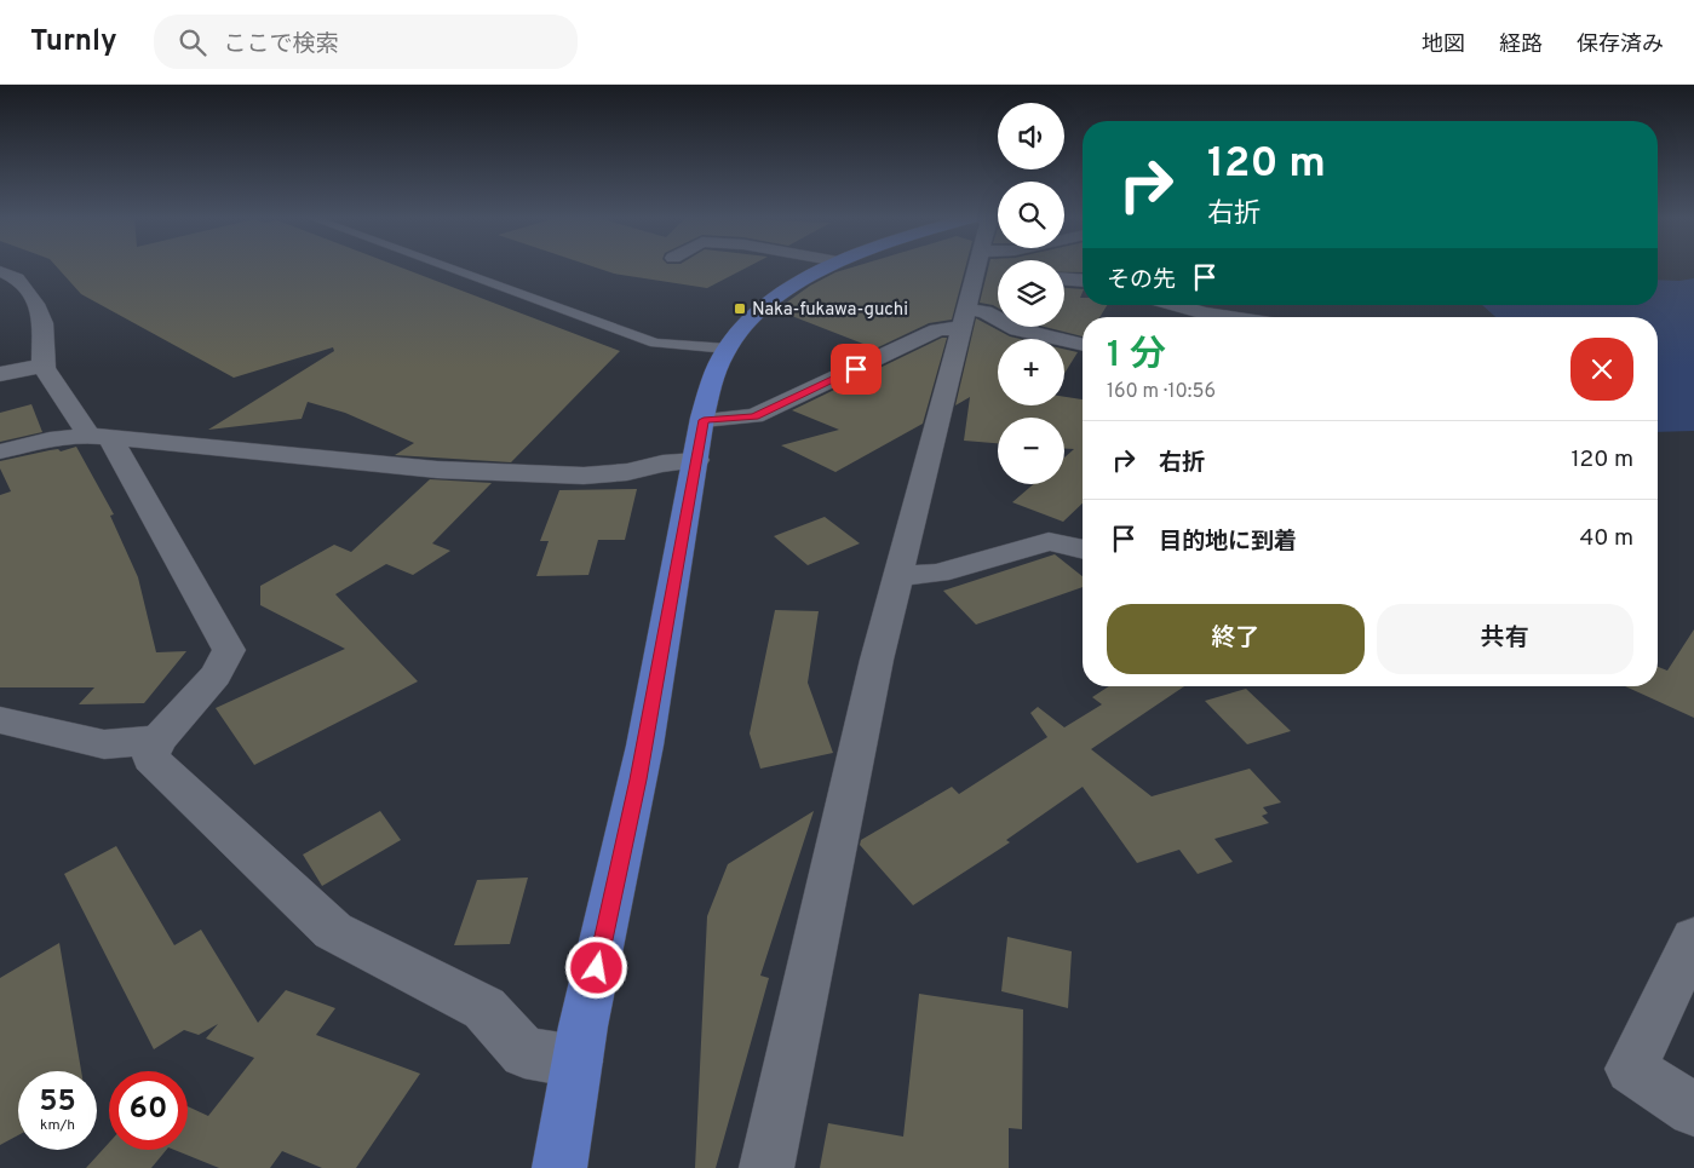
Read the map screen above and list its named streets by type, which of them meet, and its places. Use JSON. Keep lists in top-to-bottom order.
{
  "places": {
    "transit": ["Naka-fukawa-guchi"]
  },
  "page": {
    "header": "Turnly",
    "search": "ここで検索",
    "nav": ["地図", "経路", "保存済み"],
    "map_buttons": ["+", "−"],
    "turn": ["120 m", "右折"],
    "then": "その先",
    "heading": ["1 分", "160 m · 10:56"],
    "list": [
      {
        "name": "右折",
        "value": "120 m"
      },
      {
        "name": "目的地に到着",
        "value": "40 m"
      }
    ],
    "buttons": ["終了", "共有"],
    "speed": "55 km/h",
    "limit": "60"
  }
}
